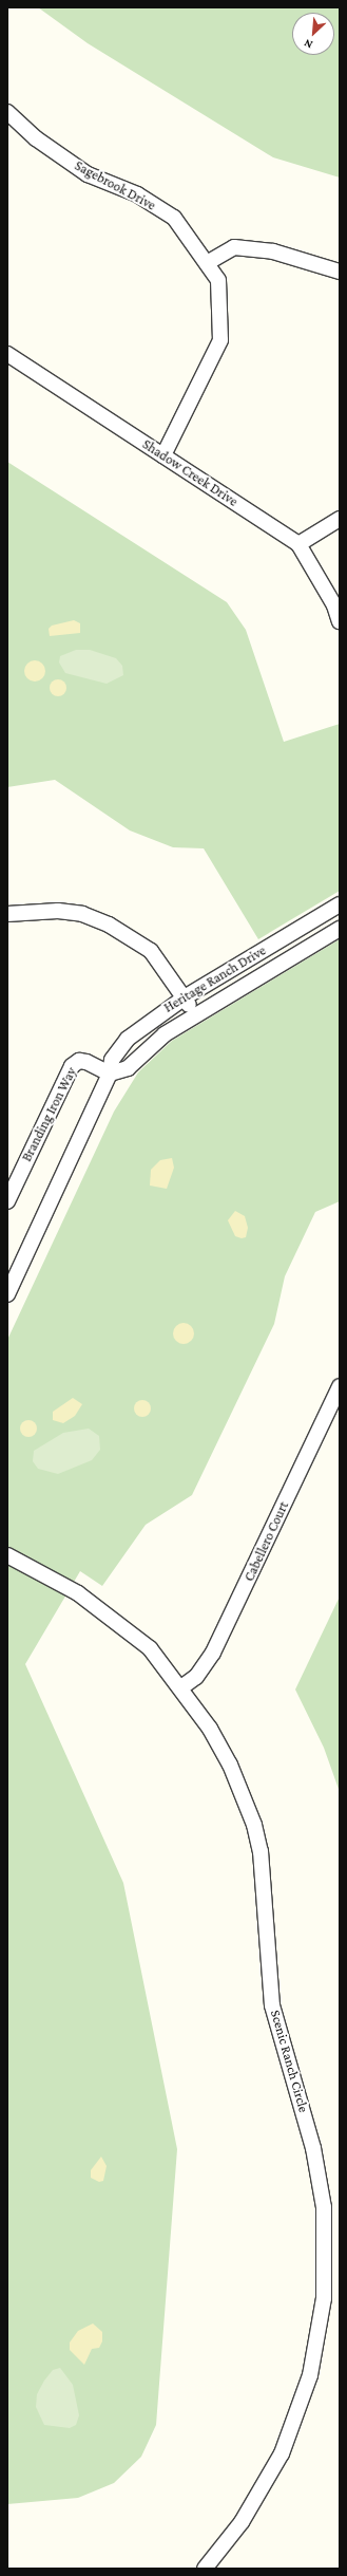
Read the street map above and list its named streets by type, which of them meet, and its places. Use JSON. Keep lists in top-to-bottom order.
{
  "streets": {
    "street": [
      "Sagebrook Drive",
      "Shadow Creek Drive",
      "Heritage Ranch Drive",
      "Branding Iron Way",
      "Cabellero Court",
      "Scenic Ranch Circle"
    ]
  },
  "crossings": [
    ["Sagebrook Drive", "Shadow Creek Drive"],
    ["Heritage Ranch Drive", "Branding Iron Way"],
    ["Cabellero Court", "Scenic Ranch Circle"]
  ],
  "north": "bottom left"
}
